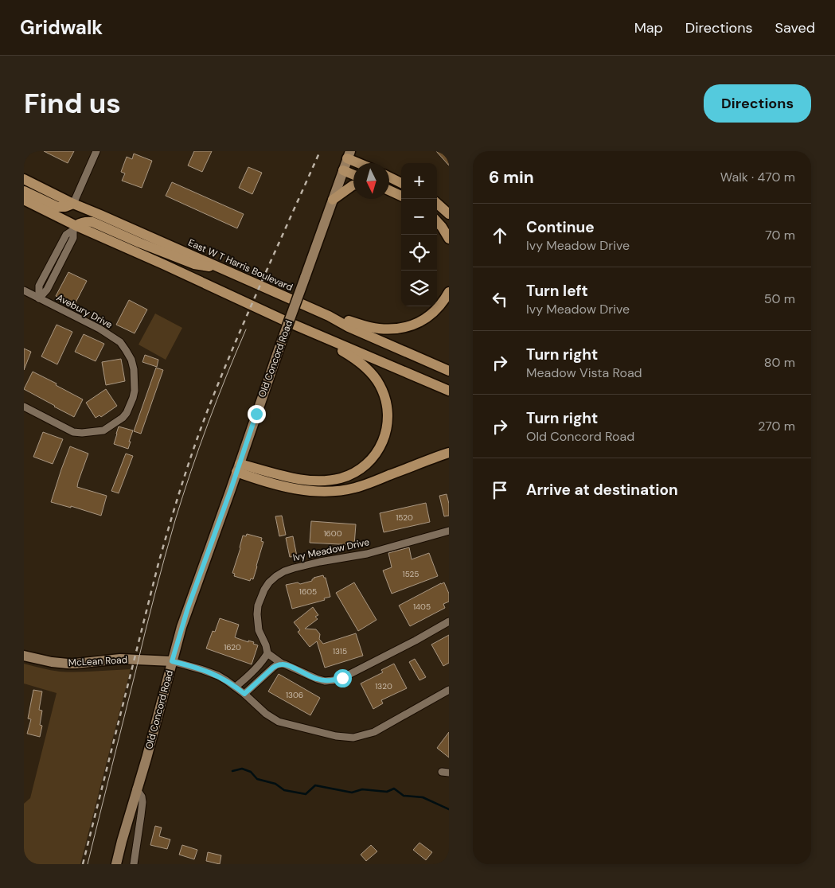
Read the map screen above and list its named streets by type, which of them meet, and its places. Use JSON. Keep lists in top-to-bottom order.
{
  "streets": {
    "main road": ["East W T Harris Boulevard"],
    "street": [
      "Avebury Drive",
      "Old Concord Road",
      "Ivy Meadow Drive",
      "McLean Road"
    ]
  },
  "crossings": [
    ["Old Concord Road", "McLean Road"]
  ],
  "house_numbers": [
    "1520",
    "1600",
    "1525",
    "1605",
    "1405",
    "1620",
    "1315",
    "1320",
    "1306"
  ],
  "north": "bottom",
  "page": {
    "header": "Gridwalk",
    "nav": ["Map", "Directions", "Saved"],
    "buttons": "Directions",
    "title": "Find us",
    "heading": ["6 min", "Walk · 470 m"],
    "map_buttons": ["+", "−"],
    "list": [
      ["Continue", "Ivy Meadow Drive", "70 m"],
      ["Turn left", "Ivy Meadow Drive", "50 m"],
      ["Turn right", "Meadow Vista Road", "80 m"],
      ["Turn right", "Old Concord Road", "270 m"],
      "Arrive at destination"
    ]
  }
}
